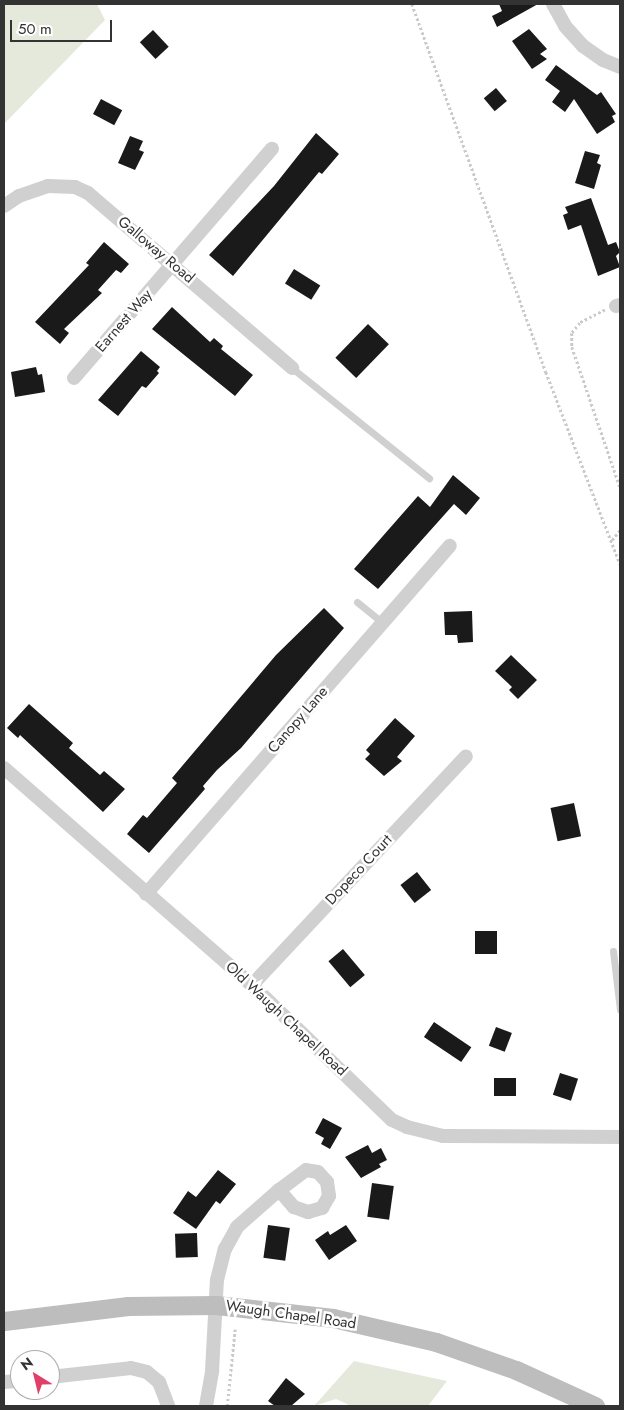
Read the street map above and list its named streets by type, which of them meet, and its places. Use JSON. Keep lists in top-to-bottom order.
{
  "streets": {
    "main road": ["Waugh Chapel Road"],
    "street": [
      "Galloway Road",
      "Earnest Way",
      "Canopy Lane",
      "Dopeco Court",
      "Old Waugh Chapel Road"
    ]
  },
  "crossings": [
    ["Galloway Road", "Earnest Way"],
    ["Canopy Lane", "Old Waugh Chapel Road"],
    ["Dopeco Court", "Old Waugh Chapel Road"]
  ],
  "scale_bar": "50 m",
  "north": "top left"
}
